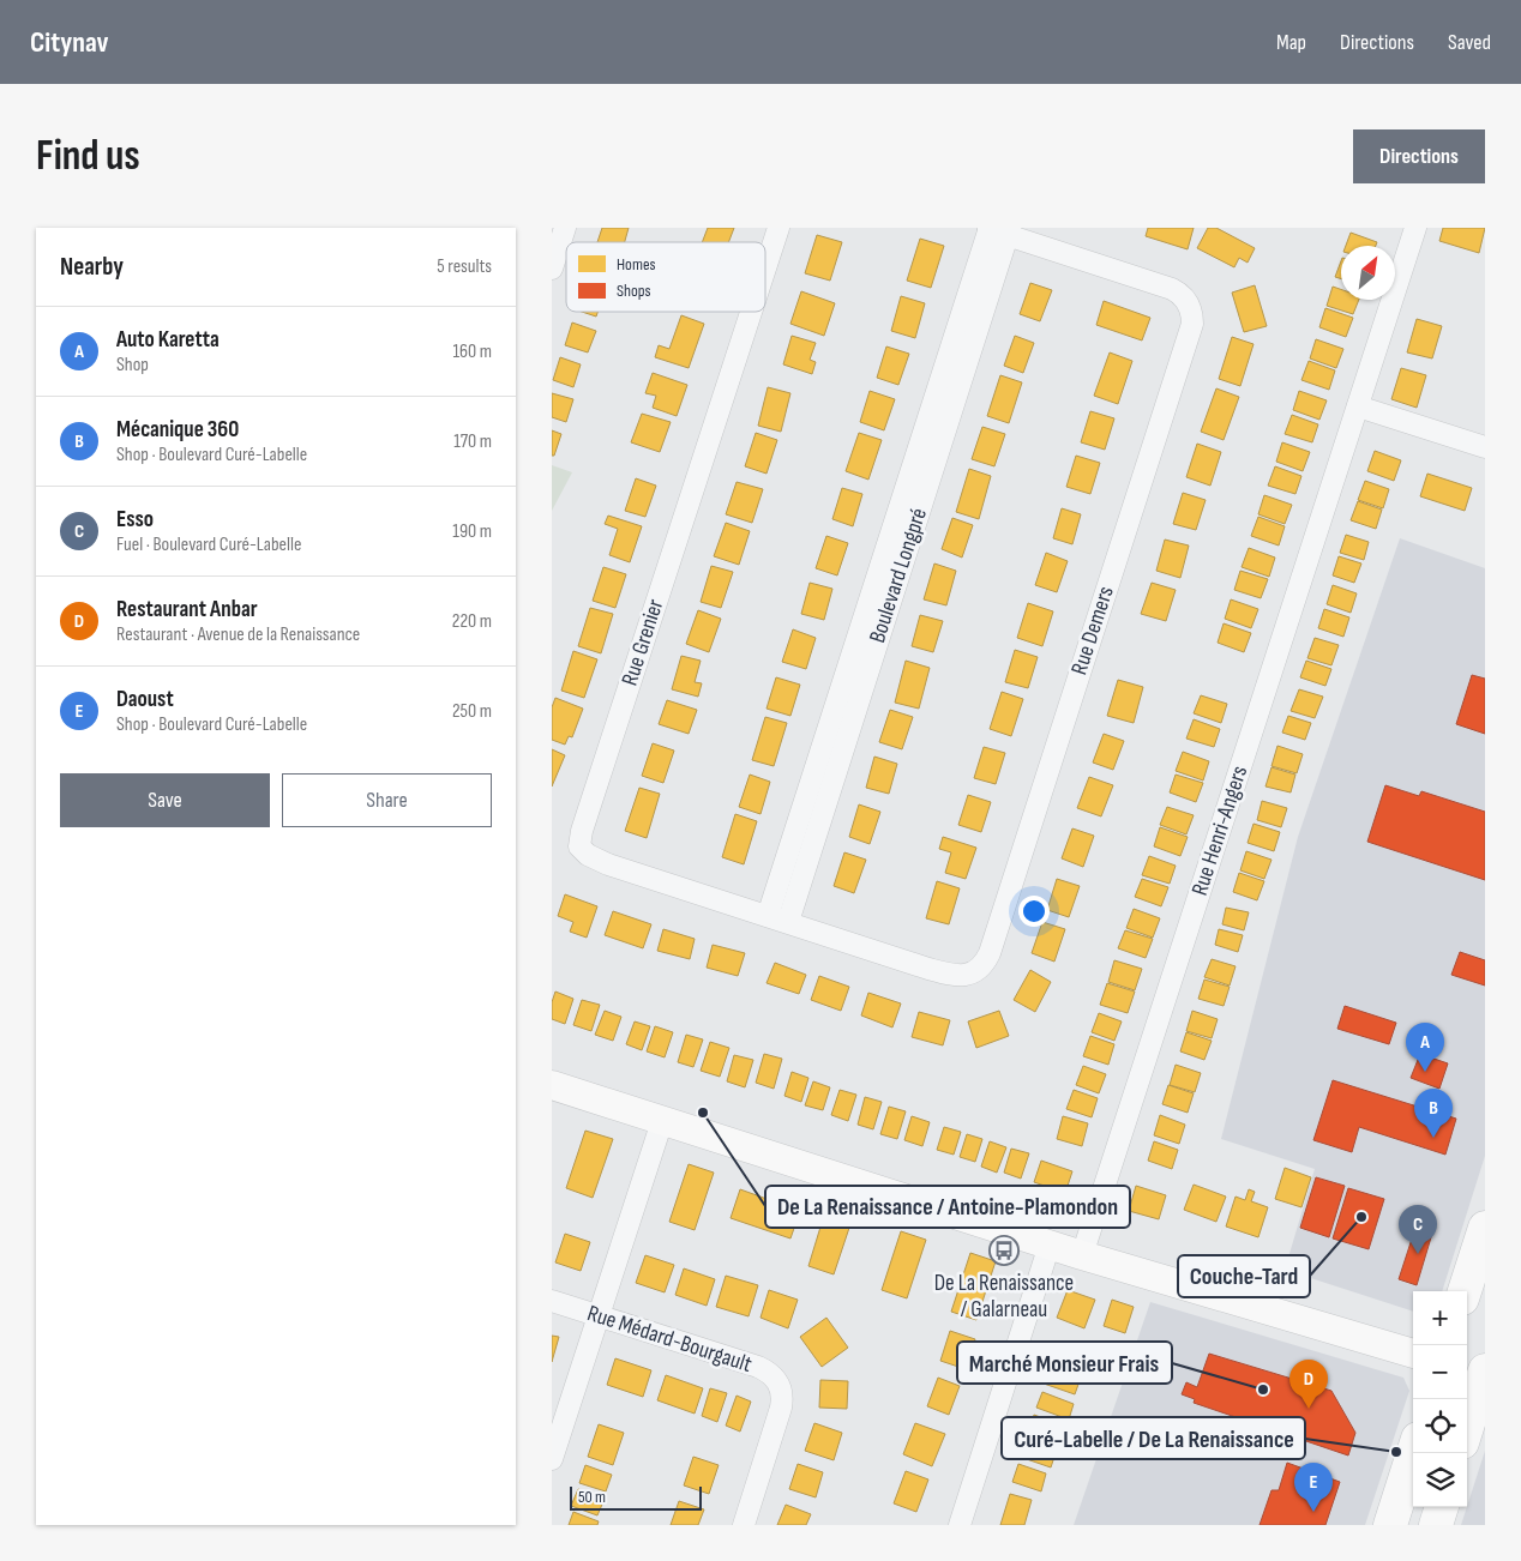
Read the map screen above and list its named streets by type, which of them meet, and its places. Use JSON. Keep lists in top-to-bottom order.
{
  "streets": {
    "street": [
      "Boulevard Longpré",
      "Rue Demers",
      "Rue Grenier",
      "Rue Henri-Angers",
      "Rue Médard-Bourgault"
    ]
  },
  "crossings": [
    ["Boulevard Longpré", "Rue Demers"],
    ["Boulevard Longpré", "Rue Grenier"],
    ["Rue Demers", "Rue Grenier"]
  ],
  "places": {
    "other": [
      "De La Renaissance / Antoine-Plamondon",
      "Couche-Tard",
      "Marché Monsieur Frais",
      "Curé-Labelle / De La Renaissance"
    ],
    "bus stop": ["De La Renaissance / Galarneau"]
  },
  "legend": ["Homes", "Shops"],
  "scale_bar": "50 m",
  "north": "top right",
  "page": {
    "header": "Citynav",
    "nav": ["Map", "Directions", "Saved"],
    "buttons": [
      "Directions",
      ["Save", "Share"]
    ],
    "title": "Find us",
    "heading": ["Nearby", "5 results"],
    "list": [
      {
        "mark": "A",
        "name": "Auto Karetta",
        "note": "Shop",
        "value": "160 m"
      },
      {
        "mark": "B",
        "name": "Mécanique 360",
        "note": "Shop · Boulevard Curé-Labelle",
        "value": "170 m"
      },
      {
        "mark": "C",
        "name": "Esso",
        "note": "Fuel · Boulevard Curé-Labelle",
        "value": "190 m"
      },
      {
        "mark": "D",
        "name": "Restaurant Anbar",
        "note": "Restaurant · Avenue de la Renaissance",
        "value": "220 m"
      },
      {
        "mark": "E",
        "name": "Daoust",
        "note": "Shop · Boulevard Curé-Labelle",
        "value": "250 m"
      }
    ],
    "pins": [
      "A",
      "B",
      "C",
      "D",
      "E"
    ],
    "map_buttons": ["+", "−"],
    "scale": "50 m"
  }
}
